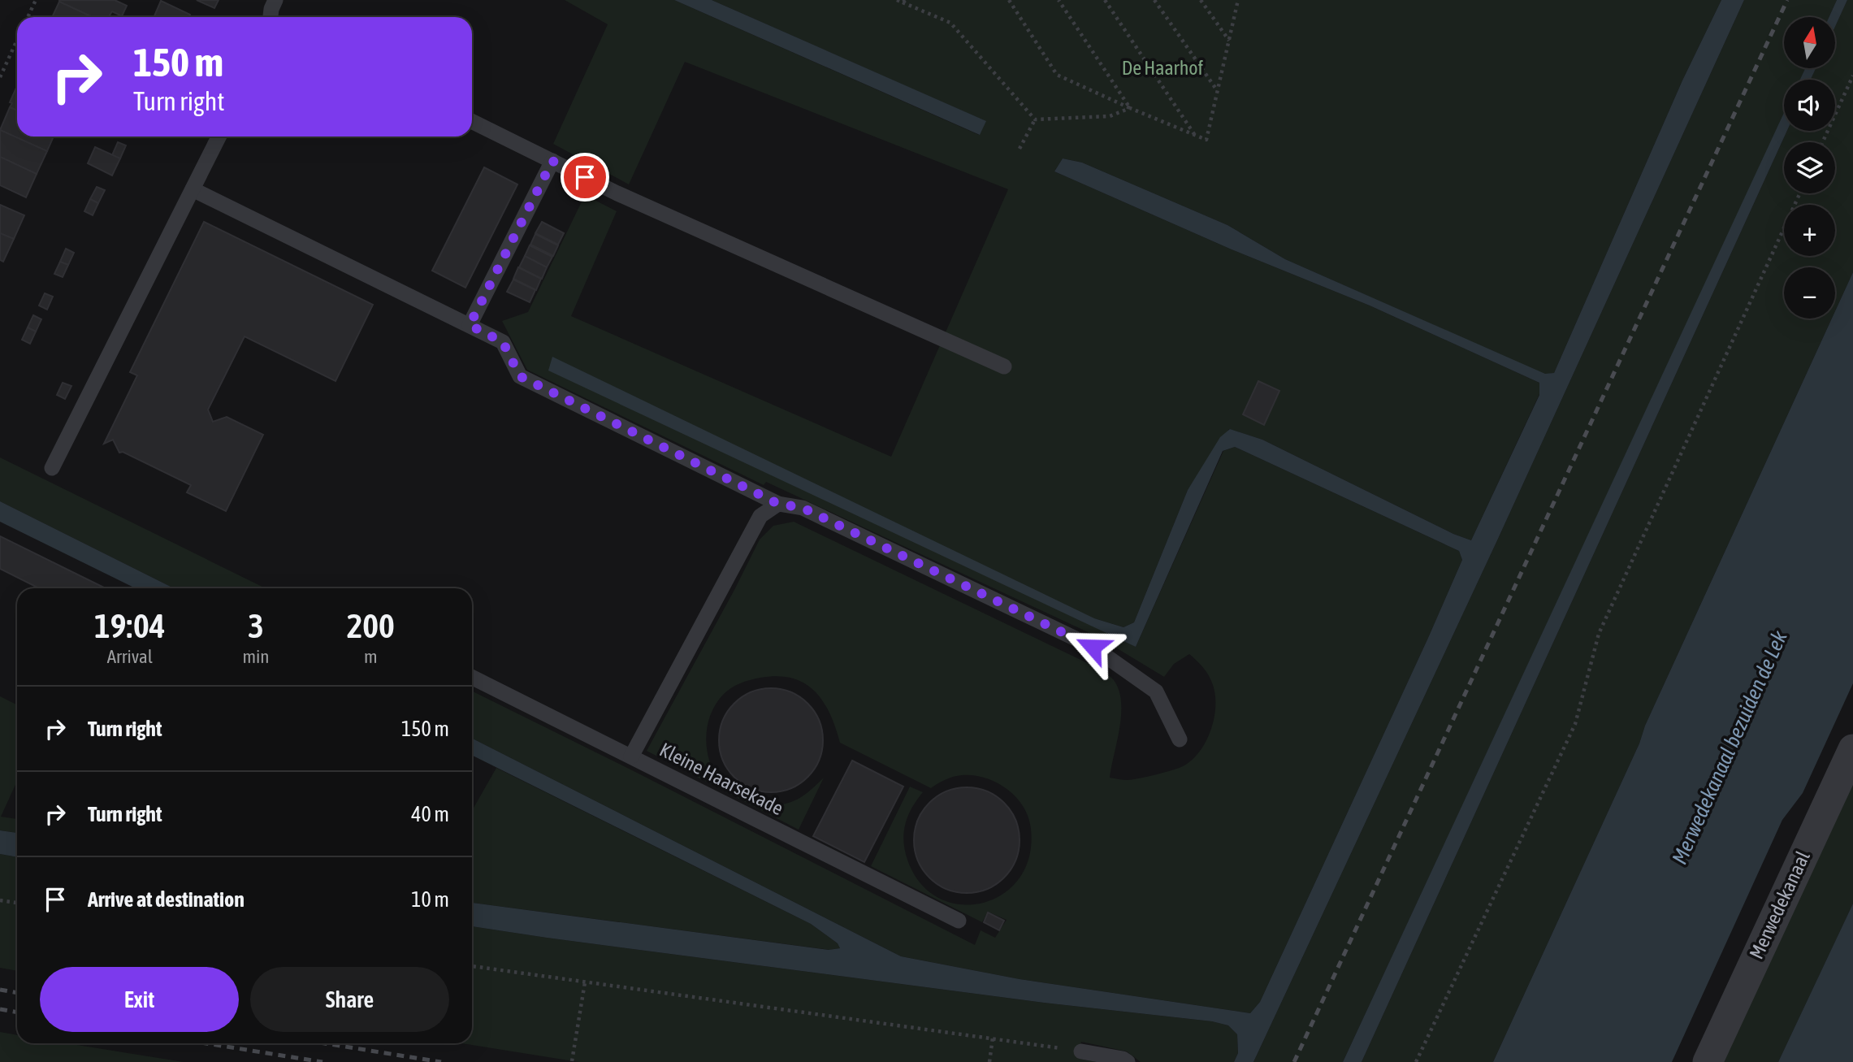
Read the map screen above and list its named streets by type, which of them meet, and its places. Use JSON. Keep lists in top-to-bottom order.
{
  "streets": {
    "street": ["Merwedekanaal"],
    "lane": ["Kleine Haarsekade"]
  },
  "water": ["Merwedekanaal bezuiden de Lek"],
  "parks": ["De Haarhof"],
  "north": "top",
  "page": {
    "map_buttons": ["+", "−"],
    "turn": ["150 m", "Turn right"],
    "eta": [
      "19:04",
      "Arrival",
      "3",
      "min",
      "200",
      "m"
    ],
    "list": [
      {
        "name": "Turn right",
        "value": "150 m"
      },
      {
        "name": "Turn right",
        "value": "40 m"
      },
      {
        "name": "Arrive at destination",
        "value": "10 m"
      }
    ],
    "buttons": ["Exit", "Share"]
  }
}
